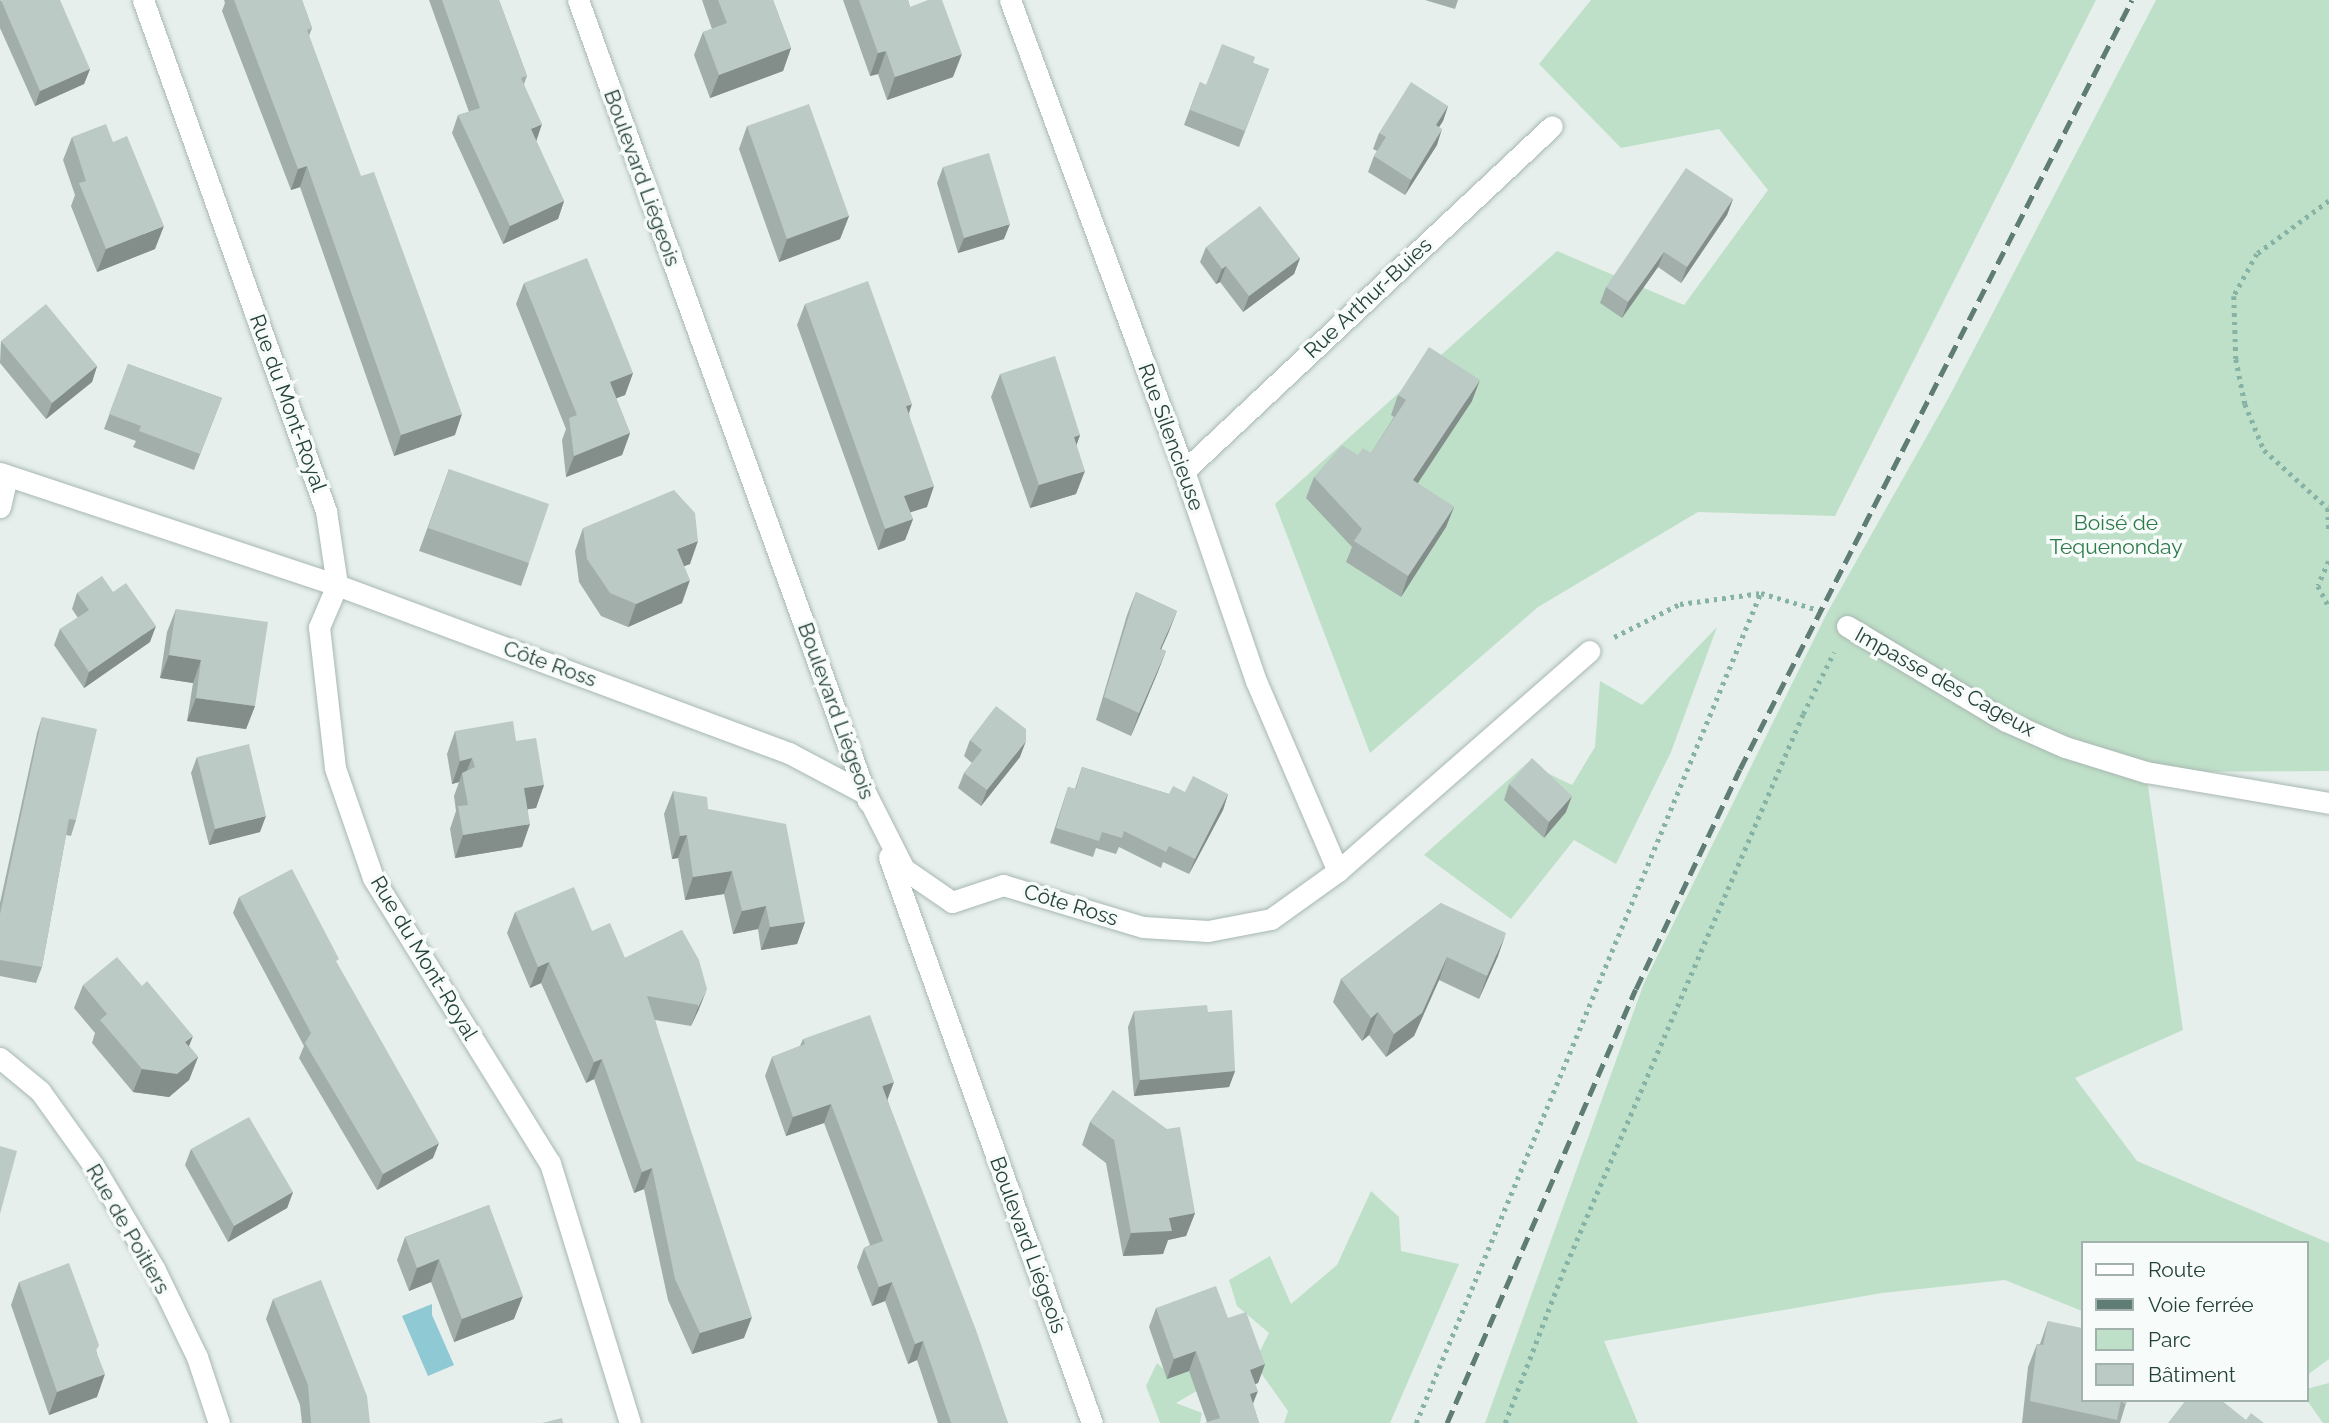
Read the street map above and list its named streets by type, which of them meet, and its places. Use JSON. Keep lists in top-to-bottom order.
{
  "streets": {
    "street": [
      "Boulevard Liégeois",
      "Rue Arthur-Buies",
      "Rue du Mont-Royal",
      "Rue Silencieuse",
      "Côte Ross",
      "Impasse des Cageux",
      "Rue de Poitiers"
    ]
  },
  "crossings": [
    ["Boulevard Liégeois", "Côte Ross"],
    ["Rue Arthur-Buies", "Rue Silencieuse"],
    ["Rue du Mont-Royal", "Côte Ross"],
    ["Rue Silencieuse", "Côte Ross"]
  ],
  "parks": ["Boisé de Tequenonday"],
  "legend": [
    "Route",
    "Voie ferrée",
    "Parc",
    "Bâtiment"
  ]
}
